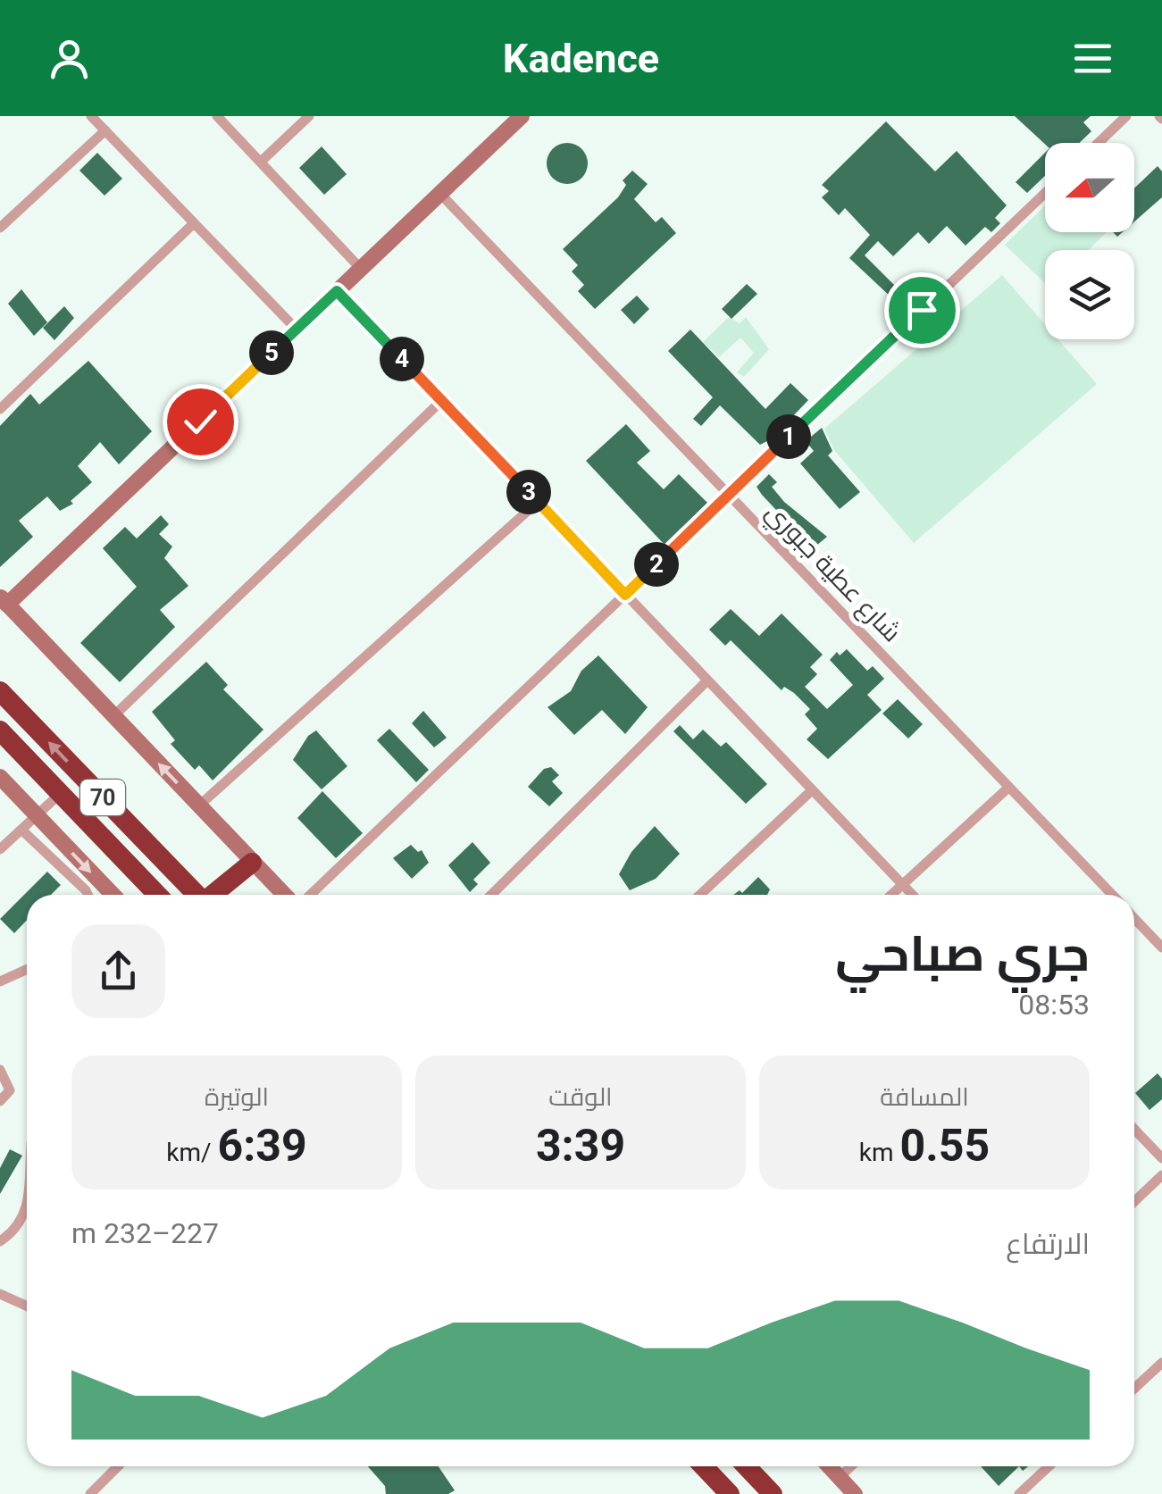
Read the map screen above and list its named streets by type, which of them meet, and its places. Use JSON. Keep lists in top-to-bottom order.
{
  "streets": {
    "highway": ["70"],
    "street": ["شارع عطية جبوري"]
  },
  "north": "left",
  "page": {
    "header": "Kadence",
    "pins": [
      "5",
      "4",
      "1",
      "3",
      "2"
    ],
    "heading": ["جري صباحي", "08:53"],
    "stats": [
      ["المسافة", "0.55 km"],
      ["الوقت", "3:39"],
      ["الوتيرة", "6:39 /km"]
    ],
    "chart": ["الارتفاع", "227–232 m"]
  }
}
